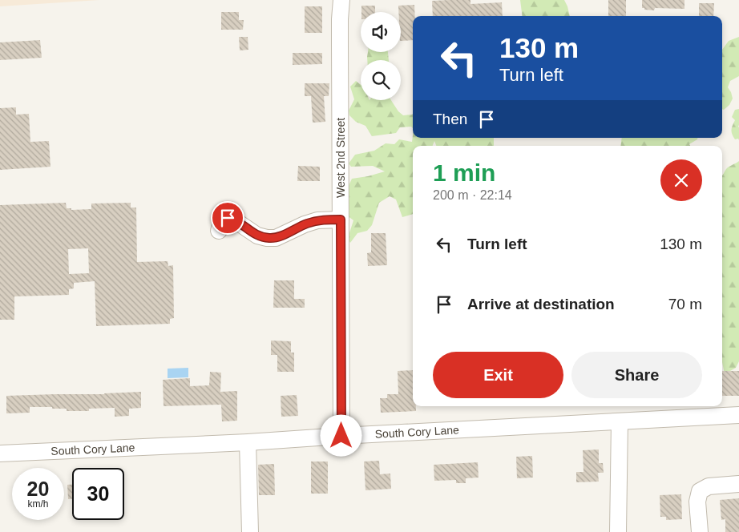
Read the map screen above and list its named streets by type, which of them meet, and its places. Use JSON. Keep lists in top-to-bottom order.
{
  "streets": {
    "street": ["West 2nd Street", "South Cory Lane"]
  },
  "crossings": [
    ["West 2nd Street", "South Cory Lane"]
  ],
  "page": {
    "turn": ["130 m", "Turn left"],
    "then": "Then",
    "heading": ["1 min", "200 m · 22:14"],
    "list": [
      {
        "name": "Turn left",
        "value": "130 m"
      },
      {
        "name": "Arrive at destination",
        "value": "70 m"
      }
    ],
    "buttons": ["Exit", "Share"],
    "speed": "20 km/h",
    "limit": "30"
  }
}
